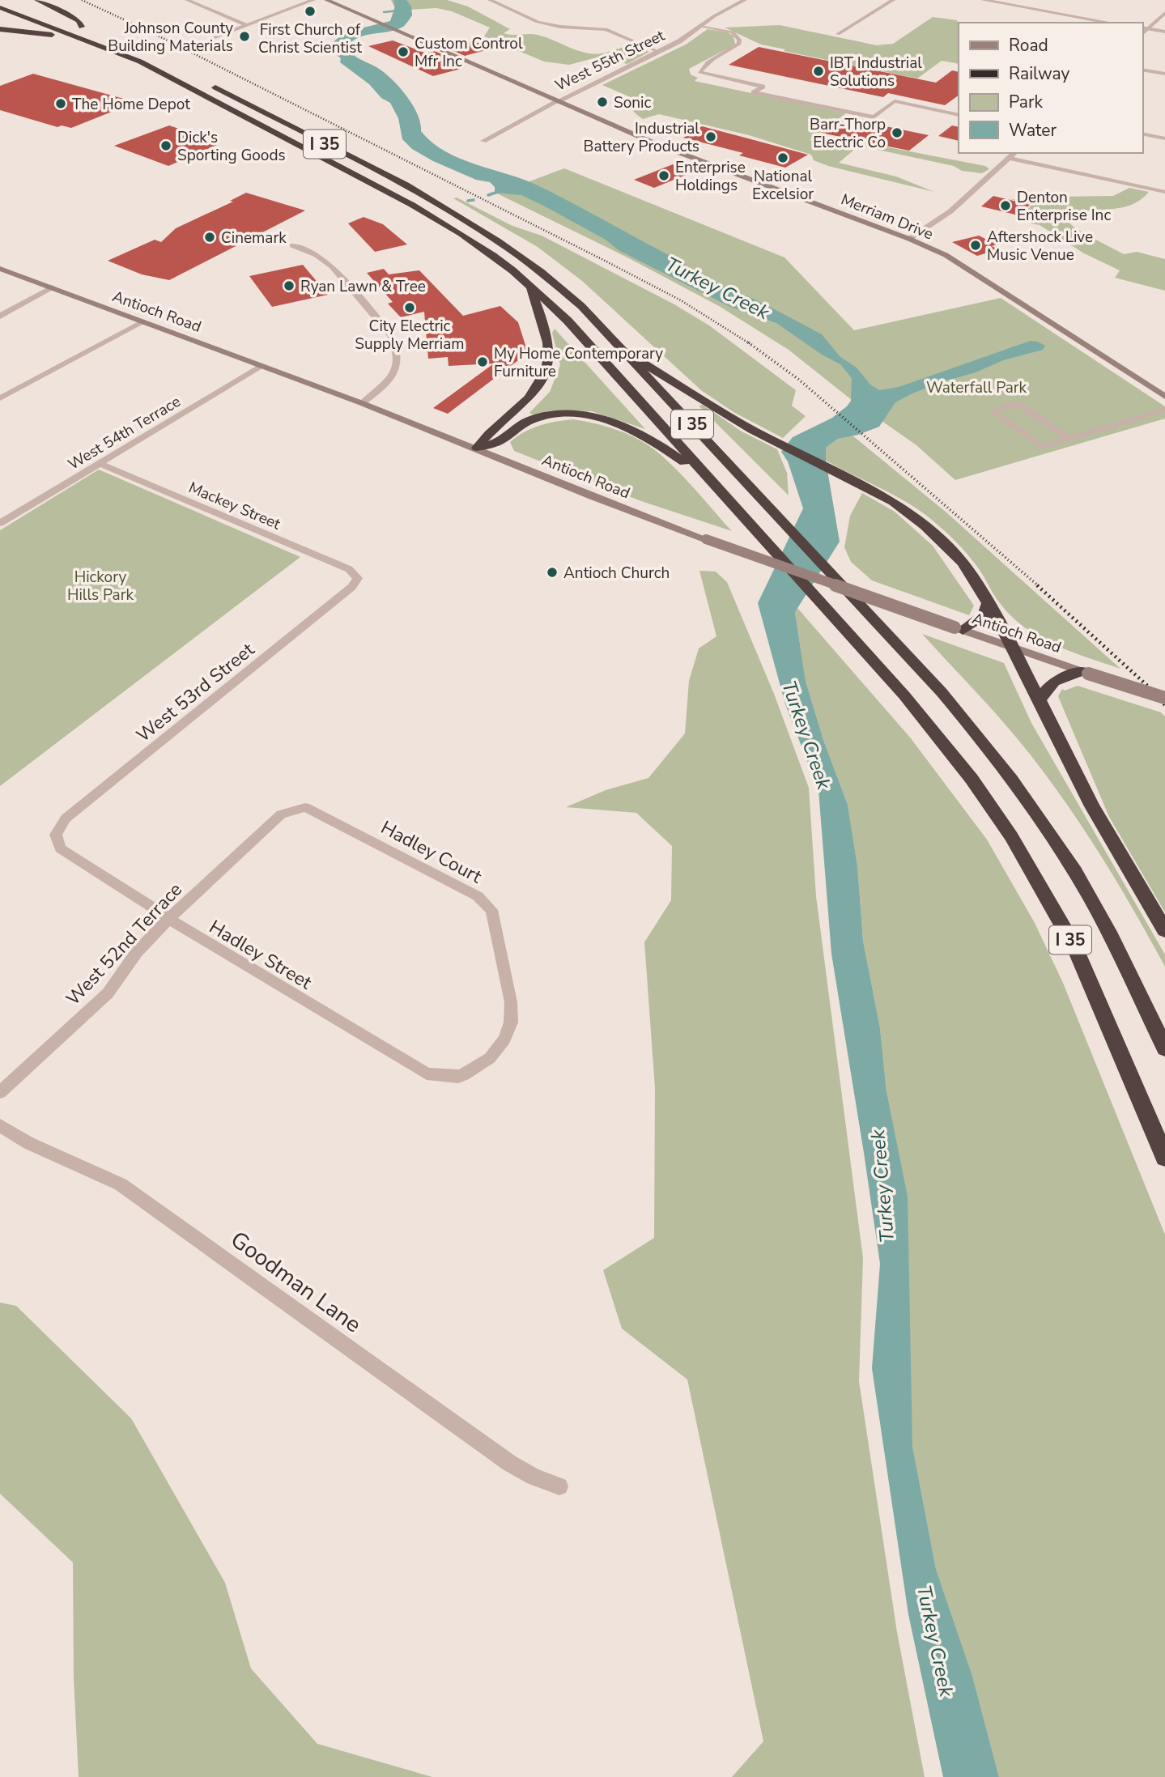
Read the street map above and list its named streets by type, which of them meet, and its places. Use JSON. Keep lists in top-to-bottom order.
{
  "streets": {
    "highway": ["I 35"],
    "main road": ["Merriam Drive", "Antioch Road"],
    "street": [
      "West 55th Street",
      "West 54th Terrace",
      "Mackey Street",
      "West 53rd Street",
      "Hadley Court",
      "West 52nd Terrace",
      "Hadley Street",
      "Goodman Lane"
    ]
  },
  "crossings": [
    ["West 55th Street", "Merriam Drive"],
    ["Antioch Road", "West 54th Terrace"],
    ["West 54th Terrace", "Mackey Street"],
    ["Mackey Street", "West 53rd Street"],
    ["West 53rd Street", "Hadley Street"],
    ["Hadley Court", "West 52nd Terrace"],
    ["Hadley Court", "Hadley Street"],
    ["West 52nd Terrace", "Hadley Street"]
  ],
  "water": ["Turkey Creek"],
  "parks": ["Waterfall Park", "Hickory Hills Park"],
  "places": [
    "First Church of Christ Scientist",
    "Johnson County Building Materials",
    "Custom Control Mfr Inc",
    "IBT Industrial Solutions",
    "Sonic",
    "The Home Depot",
    "Barr-Thorp Electric Co",
    "Industrial Battery Products",
    "Dick's Sporting Goods",
    "National Excelsior",
    "Enterprise Holdings",
    "Denton Enterprise Inc",
    "Cinemark",
    "Aftershock Live Music Venue",
    "Ryan Lawn & Tree",
    "City Electric Supply Merriam",
    "My Home Contemporary Furniture",
    "Antioch Church"
  ],
  "legend": [
    "Road",
    "Railway",
    "Park",
    "Water"
  ]
}
